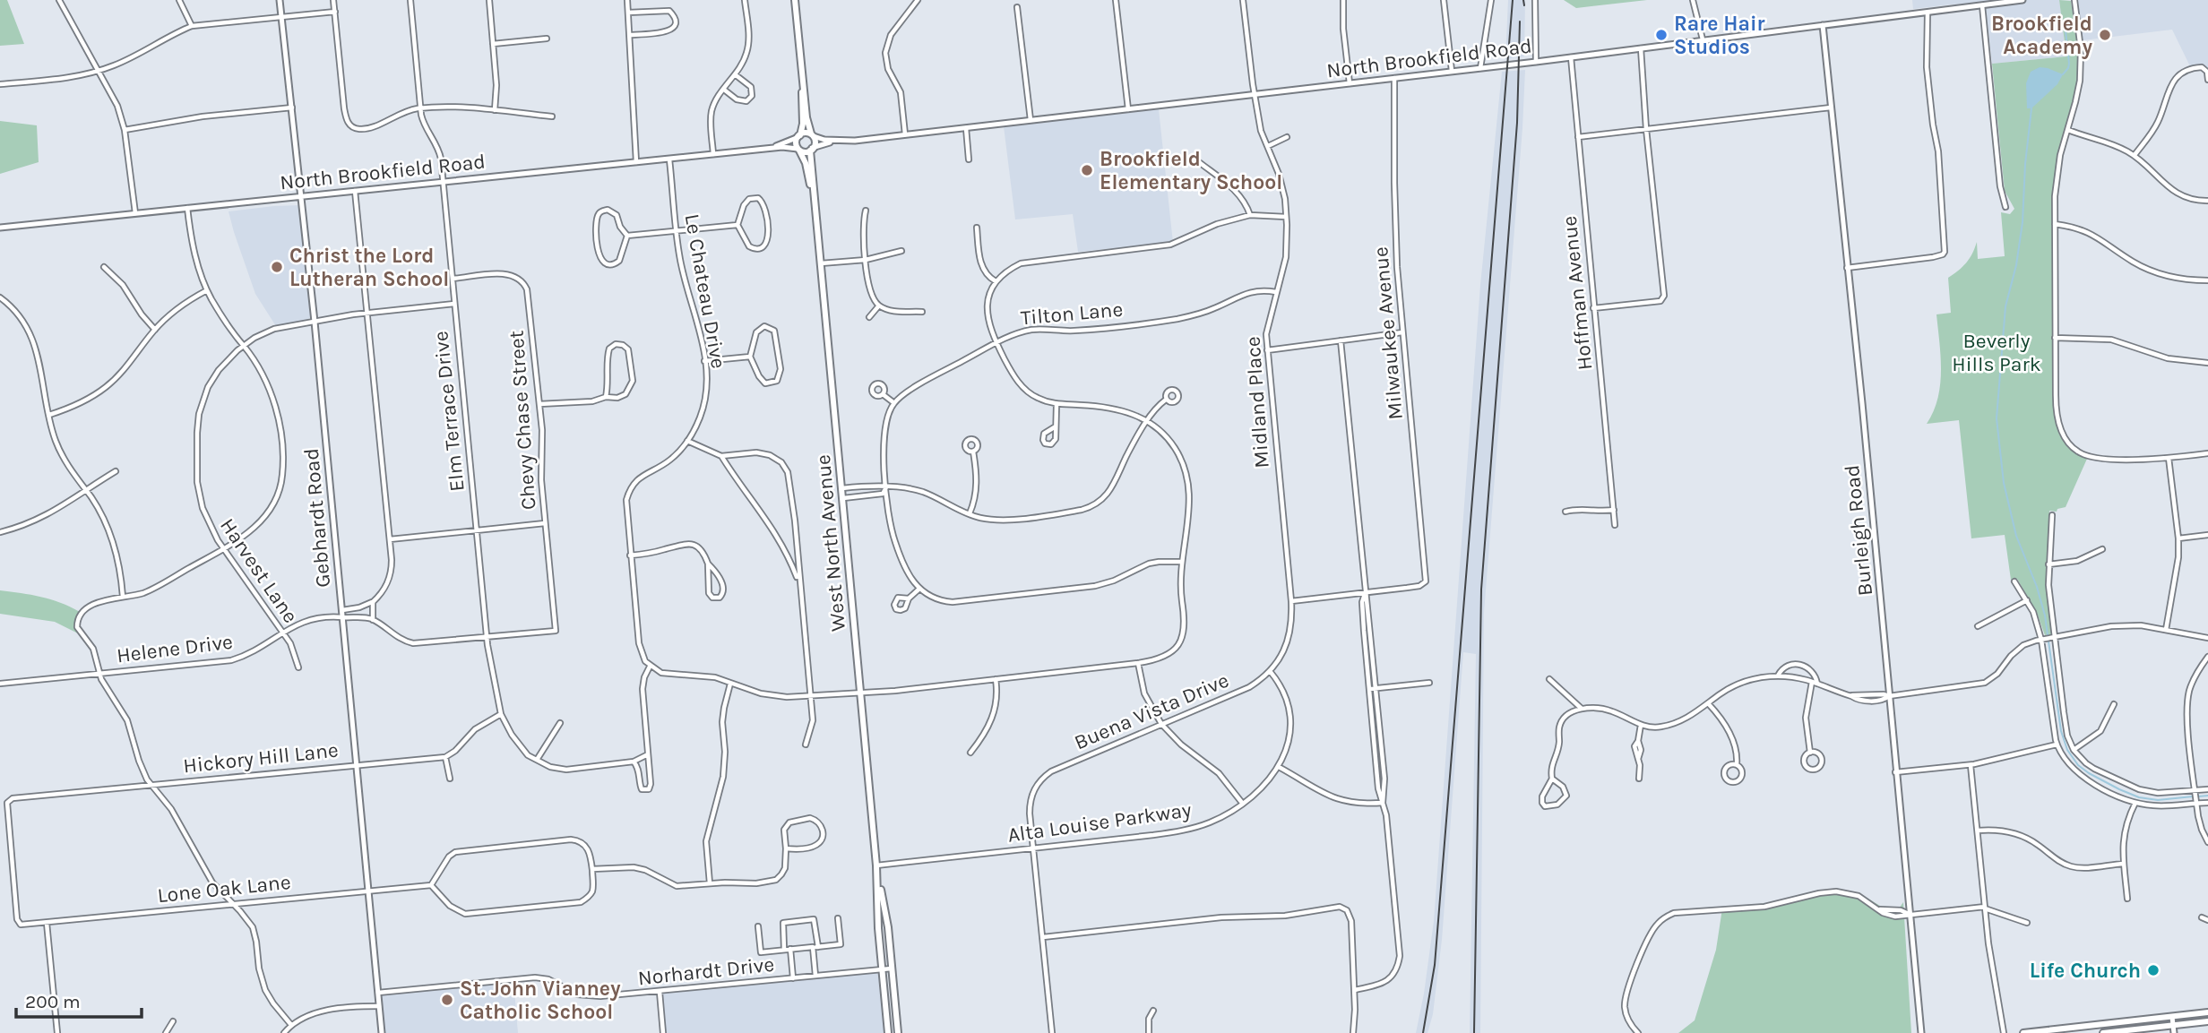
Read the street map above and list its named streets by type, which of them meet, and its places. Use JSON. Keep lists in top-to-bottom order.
{
  "streets": {
    "main road": ["West North Avenue"],
    "street": [
      "North Brookfield Road",
      "Le Chateau Drive",
      "Hoffman Avenue",
      "Tilton Lane",
      "Milwaukee Avenue",
      "Midland Place",
      "Elm Terrace Drive",
      "Chevy Chase Street",
      "Gebhardt Road",
      "Burleigh Road",
      "Harvest Lane",
      "Helene Drive",
      "Buena Vista Drive",
      "Hickory Hill Lane",
      "Alta Louise Parkway",
      "Lone Oak Lane",
      "Norhardt Drive"
    ]
  },
  "crossings": [
    ["North Brookfield Road", "Le Chateau Drive"],
    ["North Brookfield Road", "Hoffman Avenue"],
    ["North Brookfield Road", "Milwaukee Avenue"],
    ["North Brookfield Road", "Midland Place"],
    ["North Brookfield Road", "Elm Terrace Drive"],
    ["North Brookfield Road", "Gebhardt Road"],
    ["North Brookfield Road", "Burleigh Road"],
    ["North Brookfield Road", "West North Avenue"],
    ["Tilton Lane", "Midland Place"],
    ["Midland Place", "Buena Vista Drive"],
    ["Elm Terrace Drive", "Chevy Chase Street"],
    ["Elm Terrace Drive", "Harvest Lane"],
    ["Gebhardt Road", "Harvest Lane"],
    ["Gebhardt Road", "Helene Drive"],
    ["Gebhardt Road", "Hickory Hill Lane"],
    ["Gebhardt Road", "Lone Oak Lane"],
    ["Gebhardt Road", "Norhardt Drive"],
    ["West North Avenue", "Alta Louise Parkway"],
    ["West North Avenue", "Norhardt Drive"],
    ["Harvest Lane", "Helene Drive"],
    ["Buena Vista Drive", "Alta Louise Parkway"],
    ["Hickory Hill Lane", "Lone Oak Lane"]
  ],
  "parks": ["Beverly Hills Park"],
  "places": [
    "Rare Hair Studios",
    "Brookfield Academy",
    "Brookfield Elementary School",
    "Christ the Lord Lutheran School",
    "Life Church",
    "St. John Vianney Catholic School"
  ],
  "scale_bar": "200 m"
}
